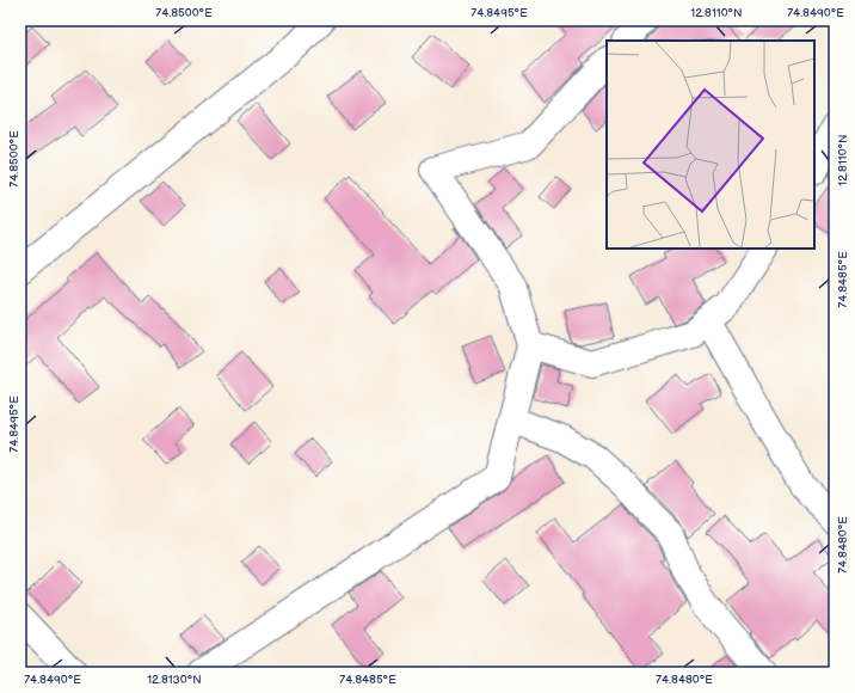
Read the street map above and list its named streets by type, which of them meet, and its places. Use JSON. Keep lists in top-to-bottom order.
{
  "coordinates": [
    "74.8500°E",
    "74.8495°E",
    "12.8110°N",
    "74.8490°E",
    "74.8485°E",
    "74.8480°E",
    "12.8130°N"
  ]
}
